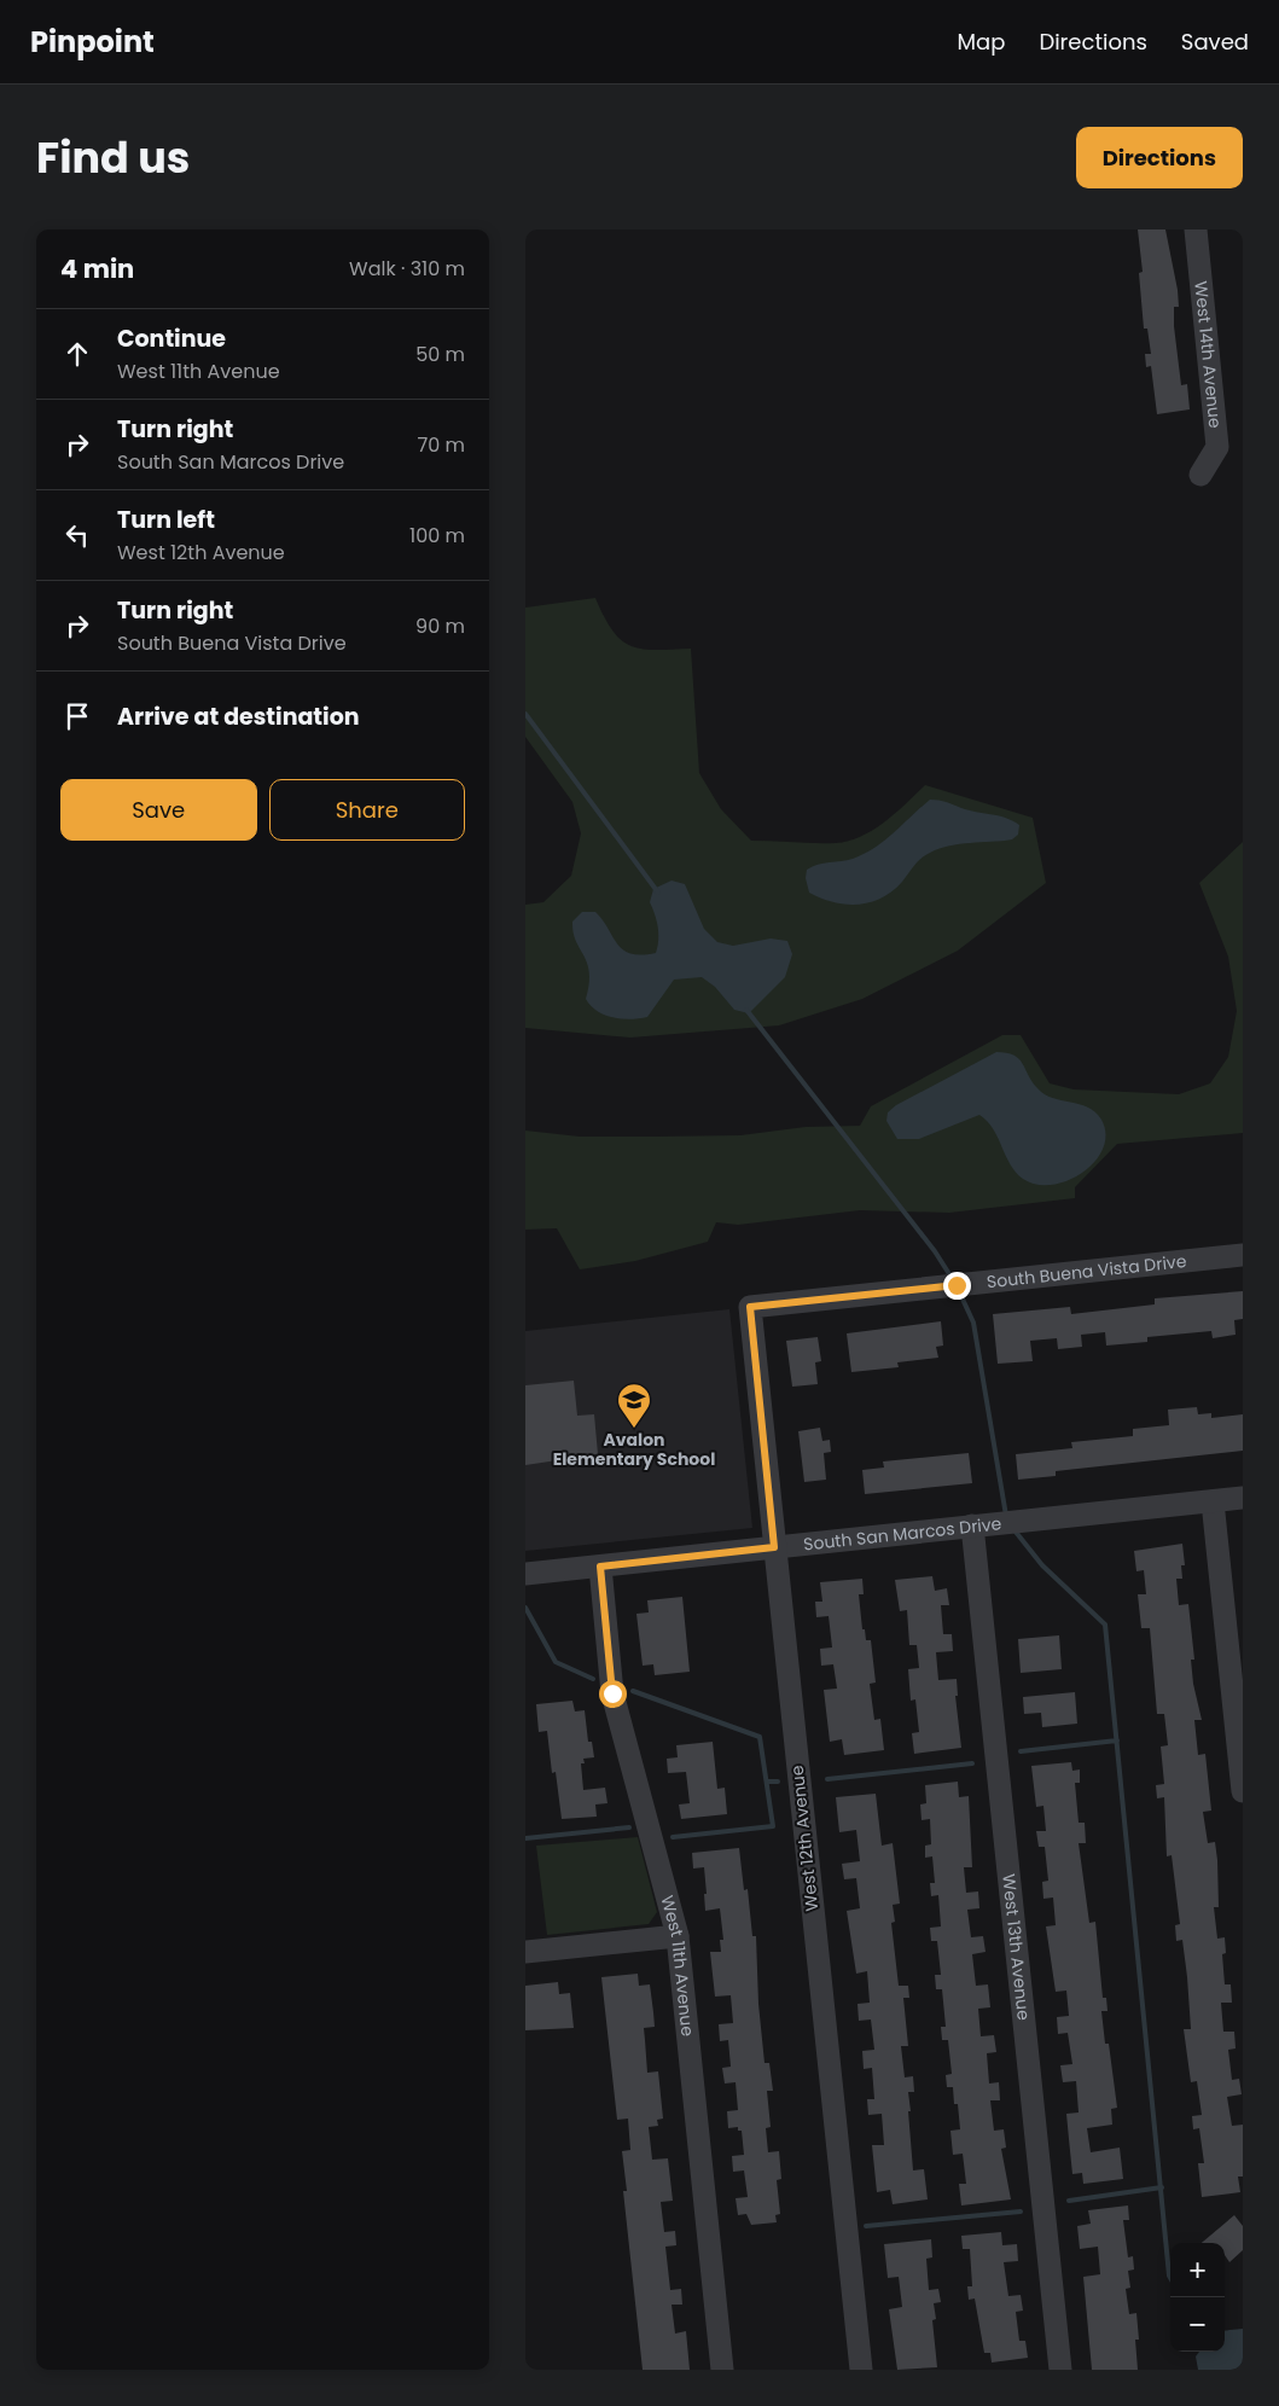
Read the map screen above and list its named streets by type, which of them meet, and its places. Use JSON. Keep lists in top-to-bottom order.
{
  "streets": {
    "street": [
      "West 14th Avenue",
      "South Buena Vista Drive",
      "South San Marcos Drive",
      "West 12th Avenue",
      "West 13th Avenue",
      "West 11th Avenue"
    ]
  },
  "crossings": [
    ["South Buena Vista Drive", "West 12th Avenue"],
    ["South San Marcos Drive", "West 12th Avenue"],
    ["South San Marcos Drive", "West 13th Avenue"],
    ["South San Marcos Drive", "West 11th Avenue"]
  ],
  "places": {
    "school or university": ["Avalon Elementary School"]
  },
  "page": {
    "header": "Pinpoint",
    "nav": ["Map", "Directions", "Saved"],
    "title": "Find us",
    "buttons": [
      "Directions",
      ["Save", "Share"]
    ],
    "heading": ["4 min", "Walk · 310 m"],
    "list": [
      ["Continue", "West 11th Avenue", "50 m"],
      ["Turn right", "South San Marcos Drive", "70 m"],
      ["Turn left", "West 12th Avenue", "100 m"],
      ["Turn right", "South Buena Vista Drive", "90 m"],
      "Arrive at destination"
    ],
    "map_buttons": ["+", "−"]
  }
}
